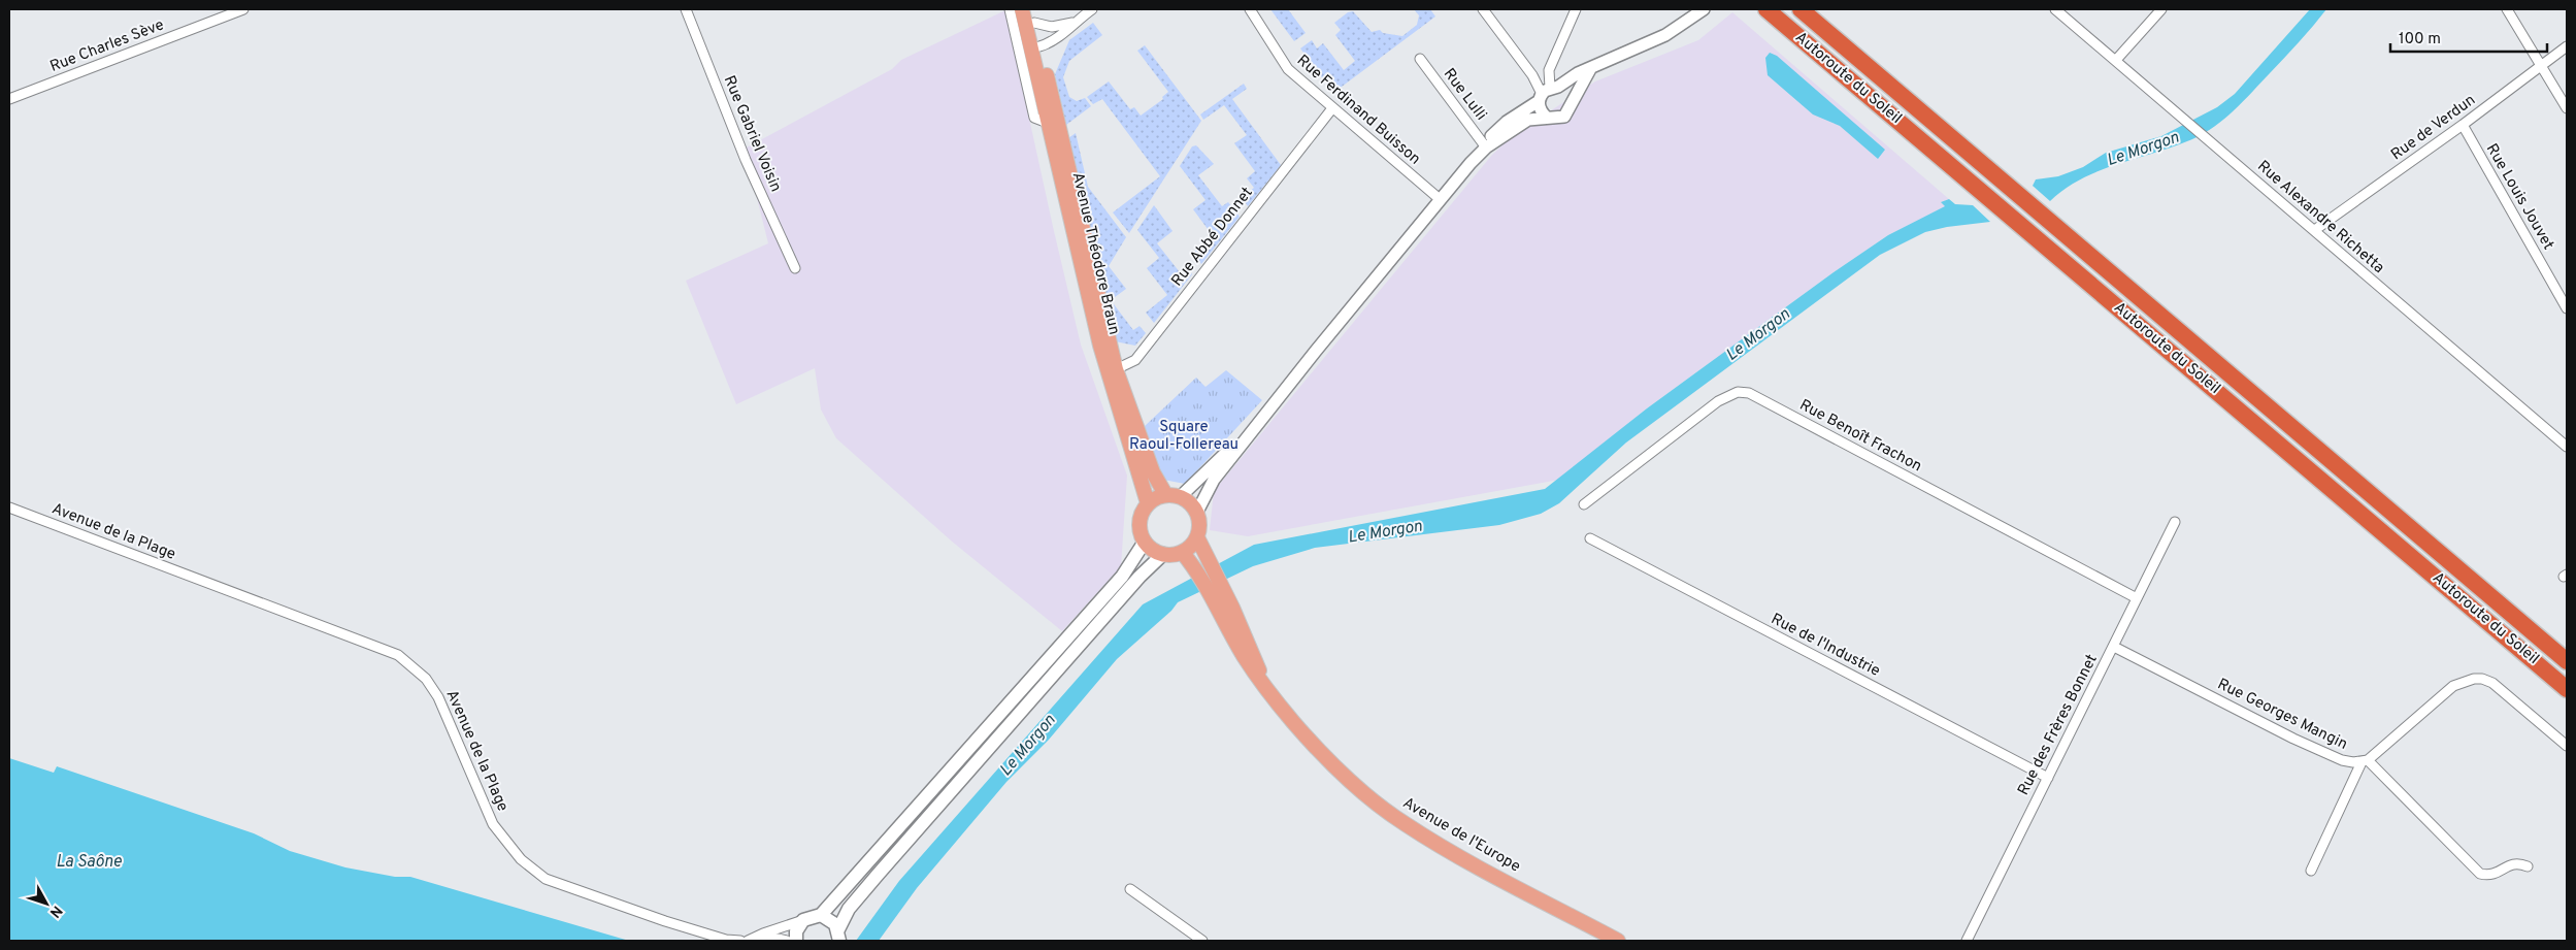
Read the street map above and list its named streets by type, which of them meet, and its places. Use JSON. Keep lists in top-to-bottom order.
{
  "streets": {
    "highway": ["Autoroute du Soleil"],
    "main road": ["Avenue Théodore Braun", "Avenue de l'Europe"],
    "street": [
      "Rue Charles Sève",
      "Rue Lulli",
      "Rue Ferdinand Buisson",
      "Rue de Verdun",
      "Rue Gabriel Voisin",
      "Rue Louis Jouvet",
      "Rue Alexandre Richetta",
      "Rue Abbé Donnet",
      "Rue Benoît Frachon",
      "Avenue de la Plage",
      "Rue de l'Industrie",
      "Rue Georges Mangin",
      "Rue des Frères Bonnet"
    ]
  },
  "crossings": [
    ["Rue Ferdinand Buisson", "Rue Abbé Donnet"],
    ["Rue de Verdun", "Rue Louis Jouvet"],
    ["Rue de Verdun", "Rue Alexandre Richetta"],
    ["Rue Abbé Donnet", "Avenue Théodore Braun"],
    ["Avenue Théodore Braun", "Avenue de l'Europe"],
    ["Rue Benoît Frachon", "Rue des Frères Bonnet"],
    ["Rue de l'Industrie", "Rue des Frères Bonnet"],
    ["Rue Georges Mangin", "Rue des Frères Bonnet"]
  ],
  "water": ["Le Morgon", "La Saône"],
  "parks": ["Square Raoul-Follereau"],
  "scale_bar": "100 m",
  "north": "bottom right"
}
